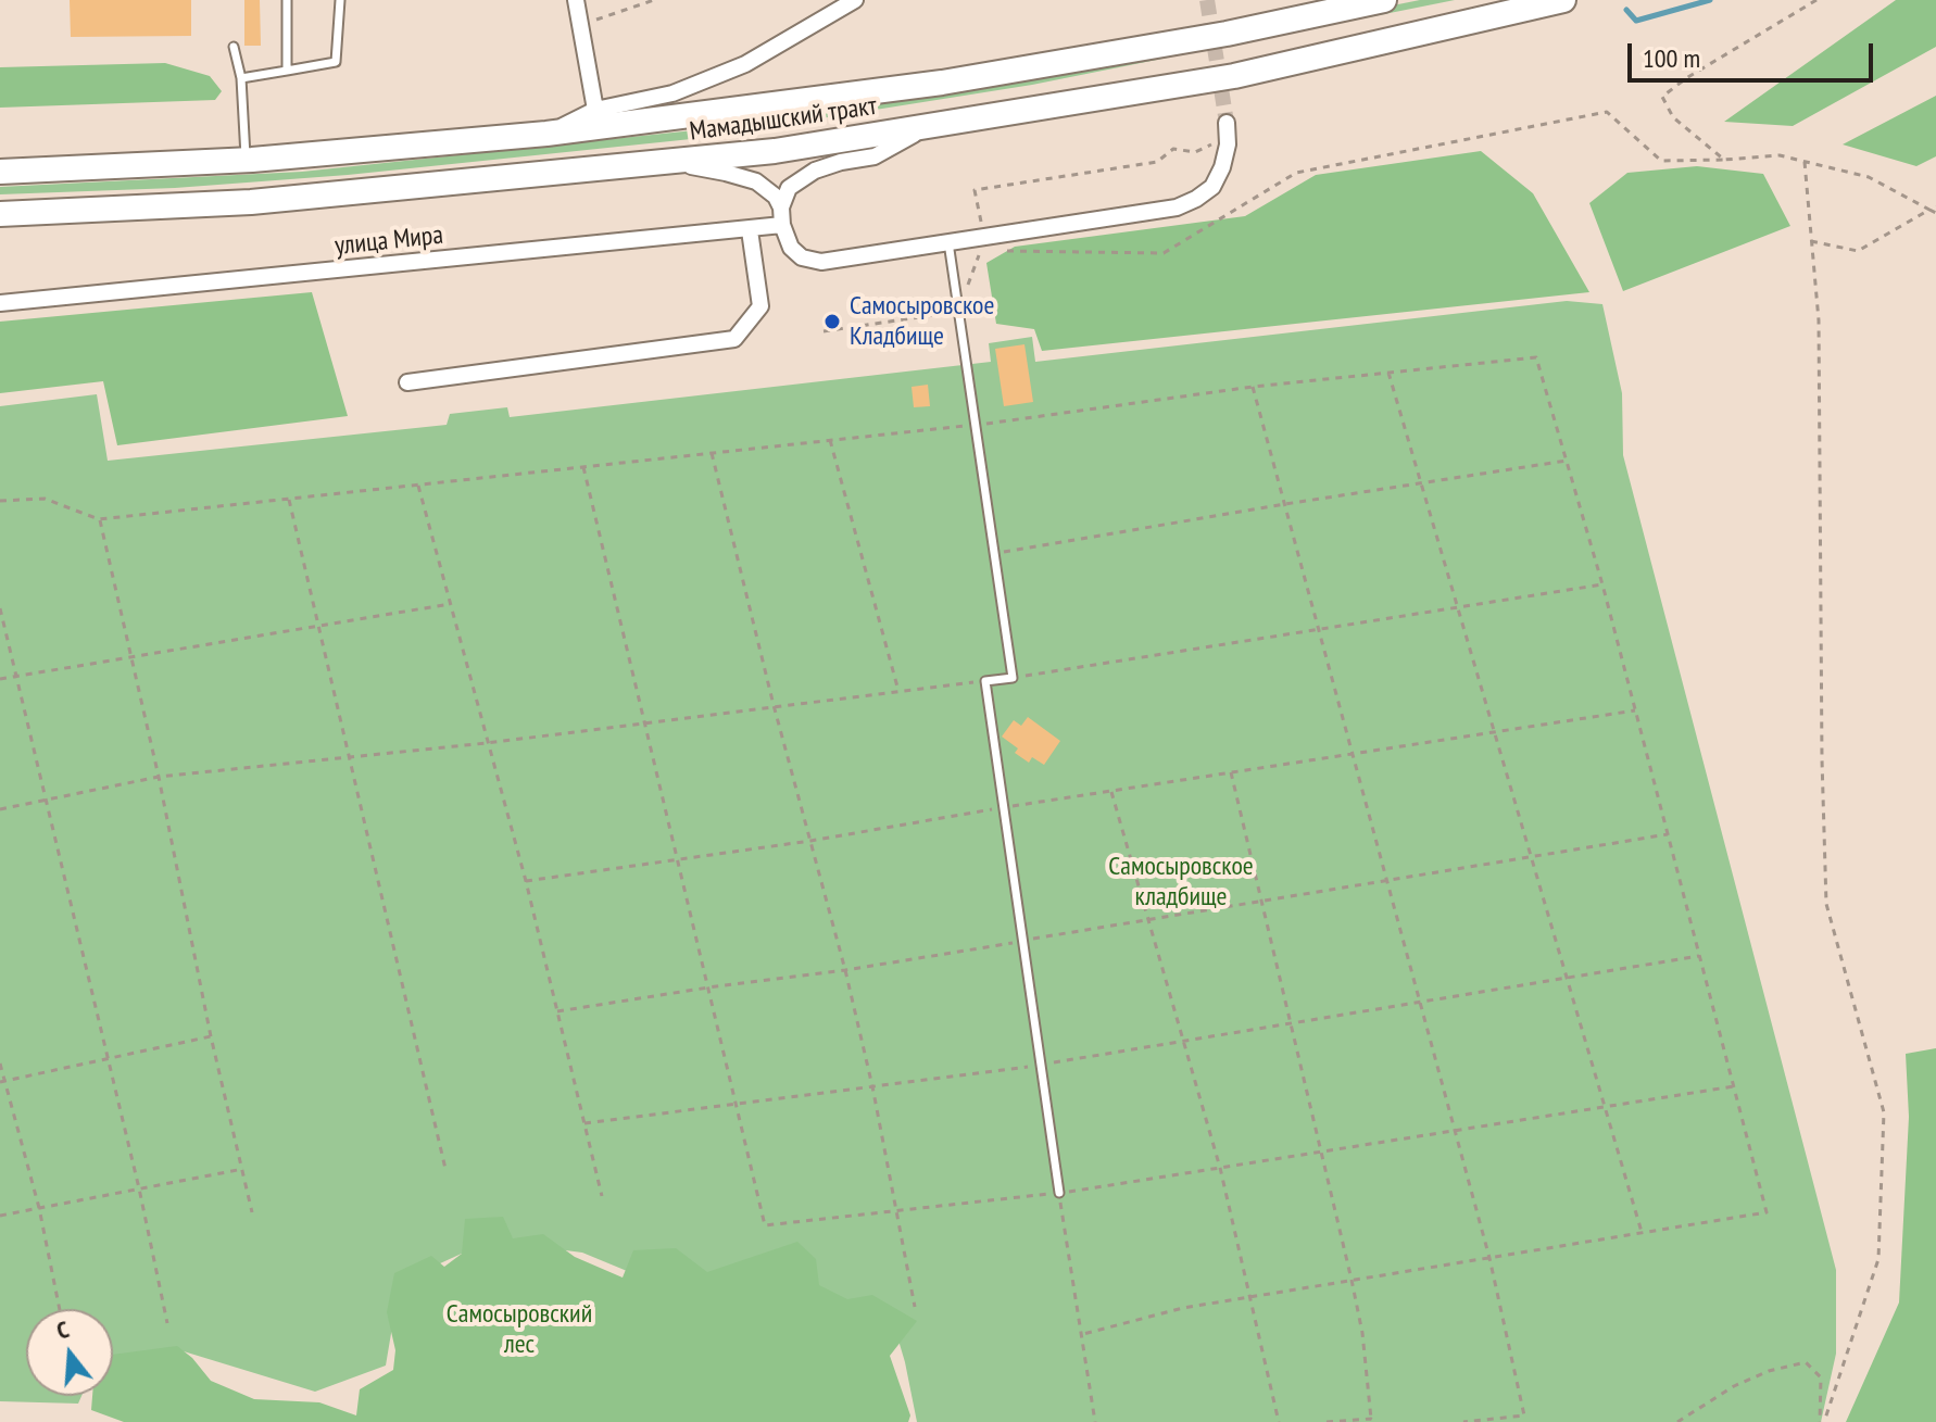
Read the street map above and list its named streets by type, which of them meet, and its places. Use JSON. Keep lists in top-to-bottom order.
{
  "streets": {
    "main road": ["Мамадышский тракт"],
    "street": ["улица Мира"]
  },
  "parks": ["Самосыровское кладбище", "Самосыровский лес"],
  "places": ["Самосыровское Кладбище"],
  "scale_bar": "100 m",
  "north": "top"
}
